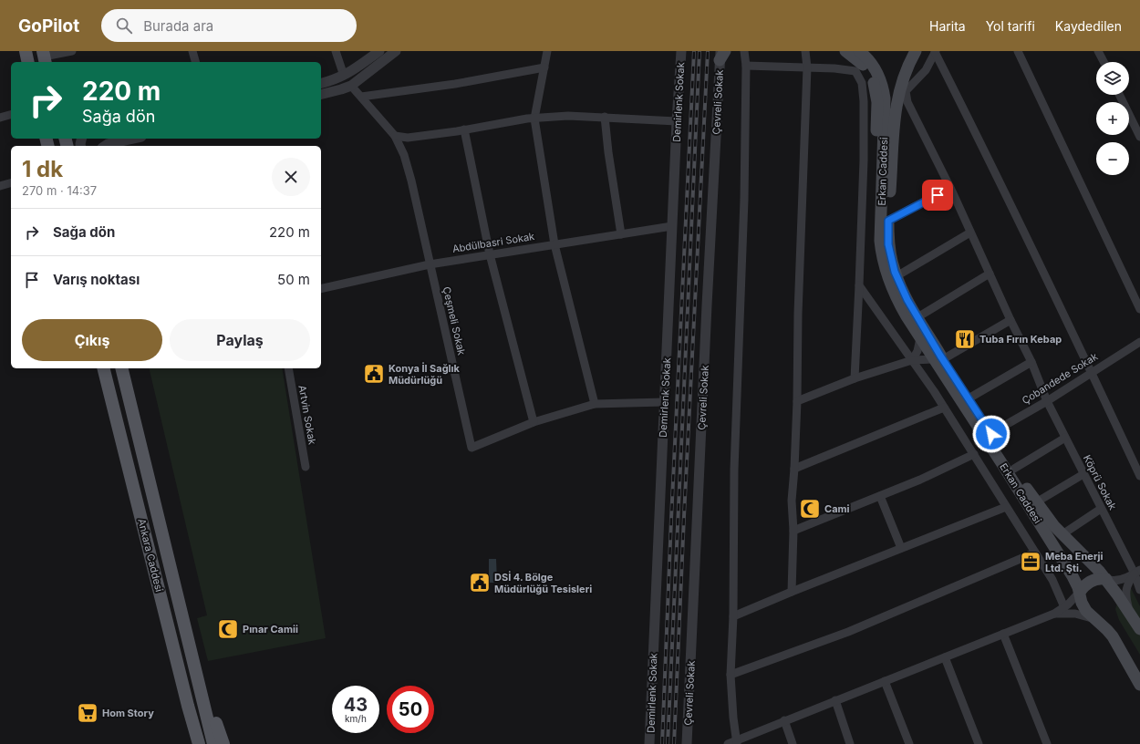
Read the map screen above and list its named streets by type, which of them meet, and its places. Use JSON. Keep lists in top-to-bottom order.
{
  "streets": {
    "main road": ["Erkan Caddesi", "Ankara Caddesi"],
    "street": [
      "Demirlenk Sokak",
      "Çevreli Sokak",
      "Abdülbasri Sokak",
      "Çeşmeli Sokak",
      "Çobandede Sokak",
      "Artvin Sokak",
      "Köprü Sokak"
    ]
  },
  "crossings": [
    ["Demirlenk Sokak", "Abdülbasri Sokak"],
    ["Demirlenk Sokak", "Çeşmeli Sokak"],
    ["Erkan Caddesi", "Çobandede Sokak"],
    ["Abdülbasri Sokak", "Çeşmeli Sokak"],
    ["Çobandede Sokak", "Köprü Sokak"]
  ],
  "places": {
    "restaurant": ["Tuba Fırın Kebap"],
    "public building": ["Konya İl Sağlık Müdürlüğü", "DSİ 4. Bölge Müdürlüğü Tesisleri"],
    "mosque": ["Cami", "Pınar Camii"],
    "office": ["Meba Enerji Ltd. Şti."],
    "supermarket": ["Hom Story"]
  },
  "page": {
    "header": "GoPilot",
    "search": "Burada ara",
    "nav": ["Harita", "Yol tarifi", "Kaydedilen"],
    "map_buttons": ["+", "−"],
    "turn": ["220 m", "Sağa dön"],
    "heading": ["1 dk", "270 m · 14:37"],
    "list": [
      {
        "name": "Sağa dön",
        "value": "220 m"
      },
      {
        "name": "Varış noktası",
        "value": "50 m"
      }
    ],
    "buttons": ["Çıkış", "Paylaş"],
    "speed": "43 km/h",
    "limit": "50"
  }
}
